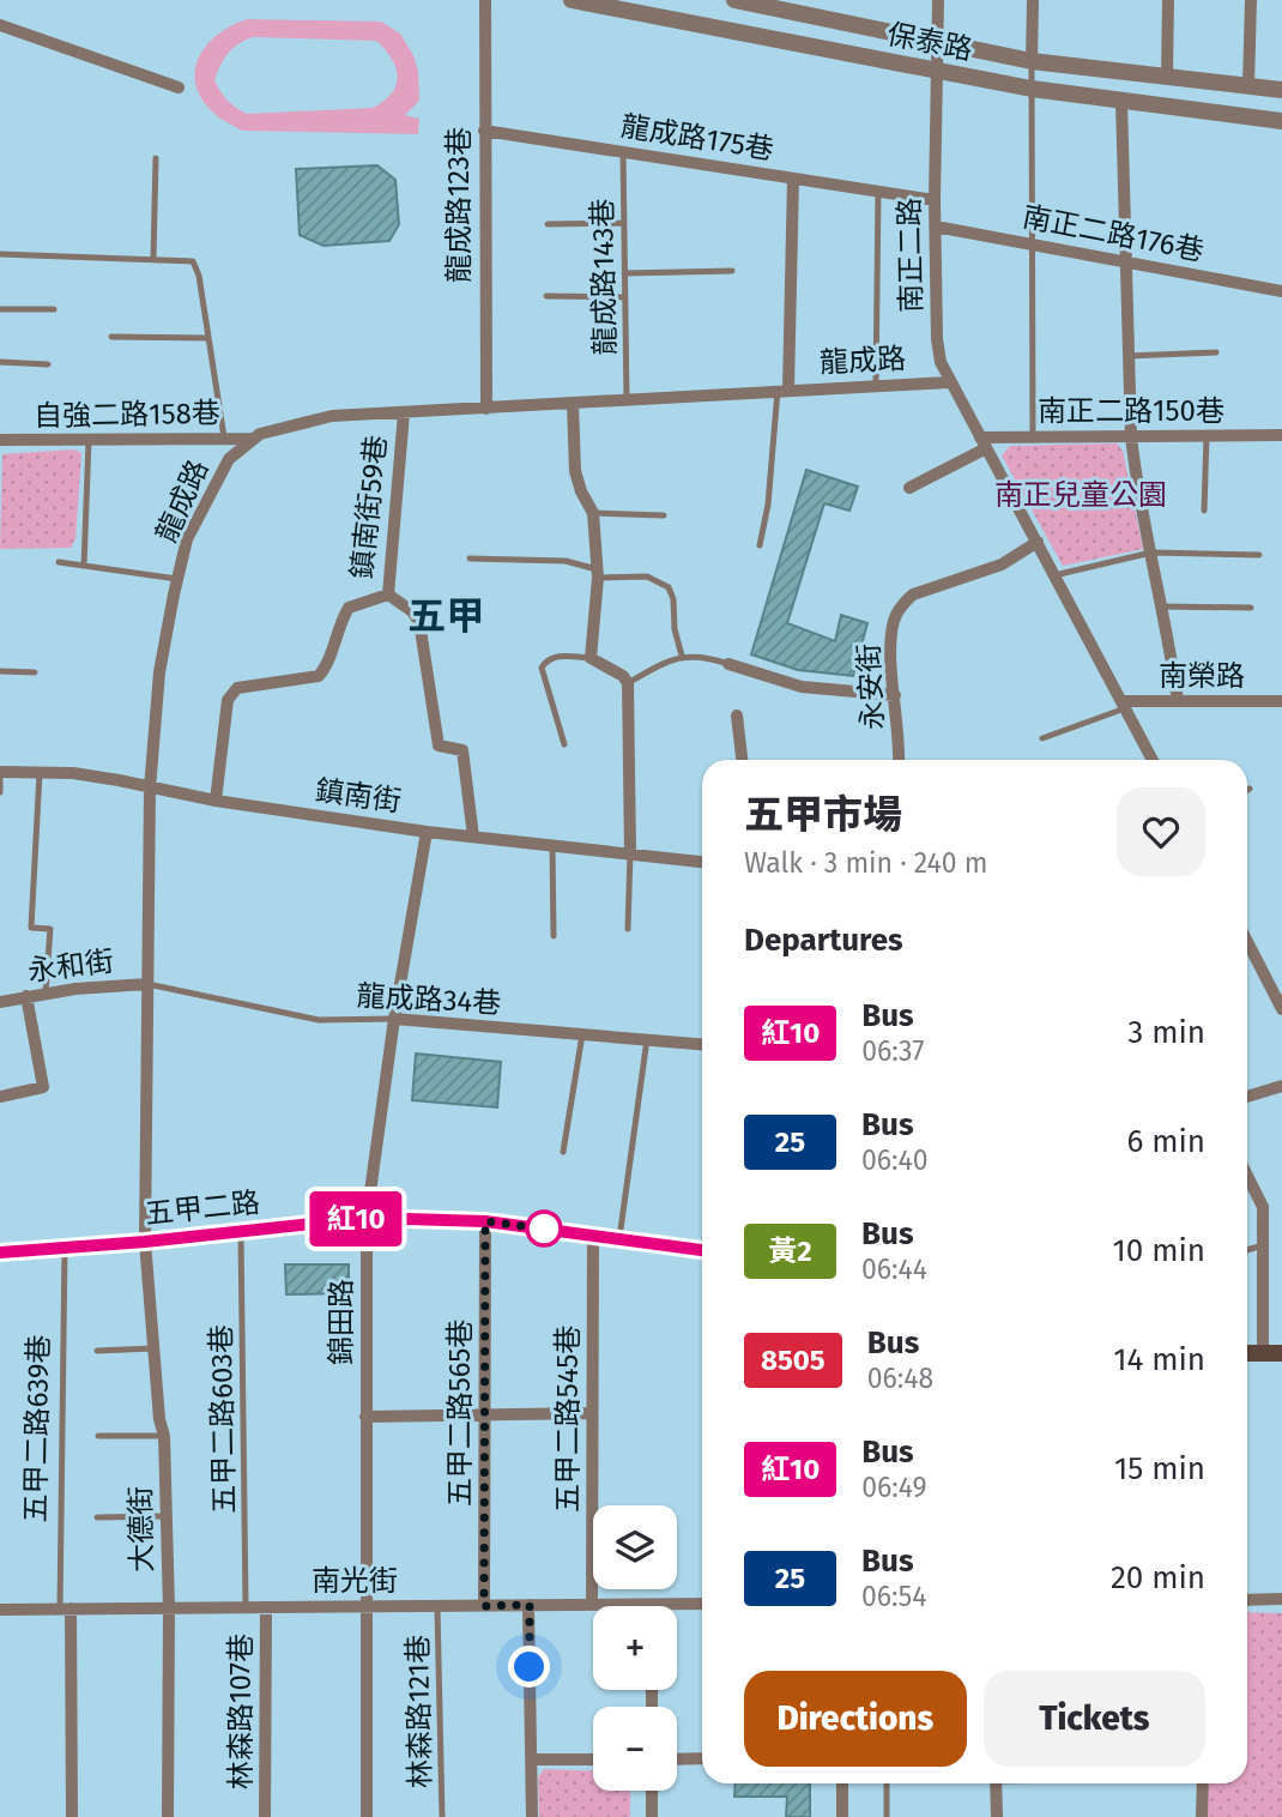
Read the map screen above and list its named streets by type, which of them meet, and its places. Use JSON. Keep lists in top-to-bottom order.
{
  "streets": {
    "main road": ["五甲二路"],
    "street": [
      "保泰路",
      "龍成路175巷",
      "龍成路123巷",
      "南正二路176巷",
      "南正二路",
      "龍成路",
      "南正二路150巷",
      "自強二路158巷",
      "鎮南街59巷",
      "南榮路",
      "永安街",
      "鎮南街",
      "永和街",
      "龍成路34巷",
      "錦田路",
      "五甲二路565巷",
      "五甲二路545巷",
      "五甲二路639巷",
      "大德街",
      "南光街",
      "林森路107巷"
    ],
    "lane": ["龍成路143巷", "五甲二路603巷", "林森路121巷"]
  },
  "crossings": [
    ["保泰路", "南正二路"],
    ["龍成路175巷", "龍成路123巷"],
    ["龍成路175巷", "龍成路143巷"],
    ["龍成路175巷", "龍成路"],
    ["龍成路123巷", "龍成路"],
    ["南正二路176巷", "南正二路"],
    ["南正二路", "龍成路"],
    ["南正二路", "南正二路150巷"],
    ["南正二路", "南榮路"],
    ["南正二路", "永安街"],
    ["龍成路143巷", "龍成路"],
    ["龍成路", "自強二路158巷"],
    ["龍成路", "鎮南街59巷"],
    ["龍成路", "鎮南街"],
    ["龍成路", "永和街"],
    ["龍成路", "龍成路34巷"],
    ["龍成路", "五甲二路"],
    ["龍成路", "大德街"],
    ["鎮南街59巷", "鎮南街"],
    ["鎮南街", "錦田路"],
    ["永和街", "龍成路34巷"],
    ["龍成路34巷", "錦田路"],
    ["五甲二路", "錦田路"],
    ["五甲二路", "五甲二路565巷"],
    ["五甲二路", "五甲二路603巷"],
    ["五甲二路", "五甲二路545巷"],
    ["五甲二路", "五甲二路639巷"],
    ["五甲二路", "大德街"],
    ["錦田路", "南光街"],
    ["五甲二路565巷", "南光街"],
    ["五甲二路603巷", "南光街"],
    ["五甲二路545巷", "南光街"],
    ["五甲二路639巷", "南光街"],
    ["大德街", "南光街"],
    ["南光街", "林森路107巷"],
    ["南光街", "林森路121巷"]
  ],
  "districts": ["五甲"],
  "parks": ["南正兒童公園"],
  "lines": ["bus line 紅10"],
  "page": {
    "on_map": "紅10",
    "heading": [
      ["五甲市場", "Walk · 3 min · 240 m"],
      "Departures"
    ],
    "list": [
      {
        "mark": "紅10",
        "name": "Bus",
        "note": "06:37",
        "value": "3 min"
      },
      {
        "mark": "25",
        "name": "Bus",
        "note": "06:40",
        "value": "6 min"
      },
      {
        "mark": "黃2",
        "name": "Bus",
        "note": "06:44",
        "value": "10 min"
      },
      {
        "mark": "8505",
        "name": "Bus",
        "note": "06:48",
        "value": "14 min"
      },
      {
        "mark": "紅10",
        "name": "Bus",
        "note": "06:49",
        "value": "15 min"
      },
      {
        "mark": "25",
        "name": "Bus",
        "note": "06:54",
        "value": "20 min"
      }
    ],
    "map_buttons": ["+", "−"],
    "buttons": ["Directions", "Tickets"]
  }
}
